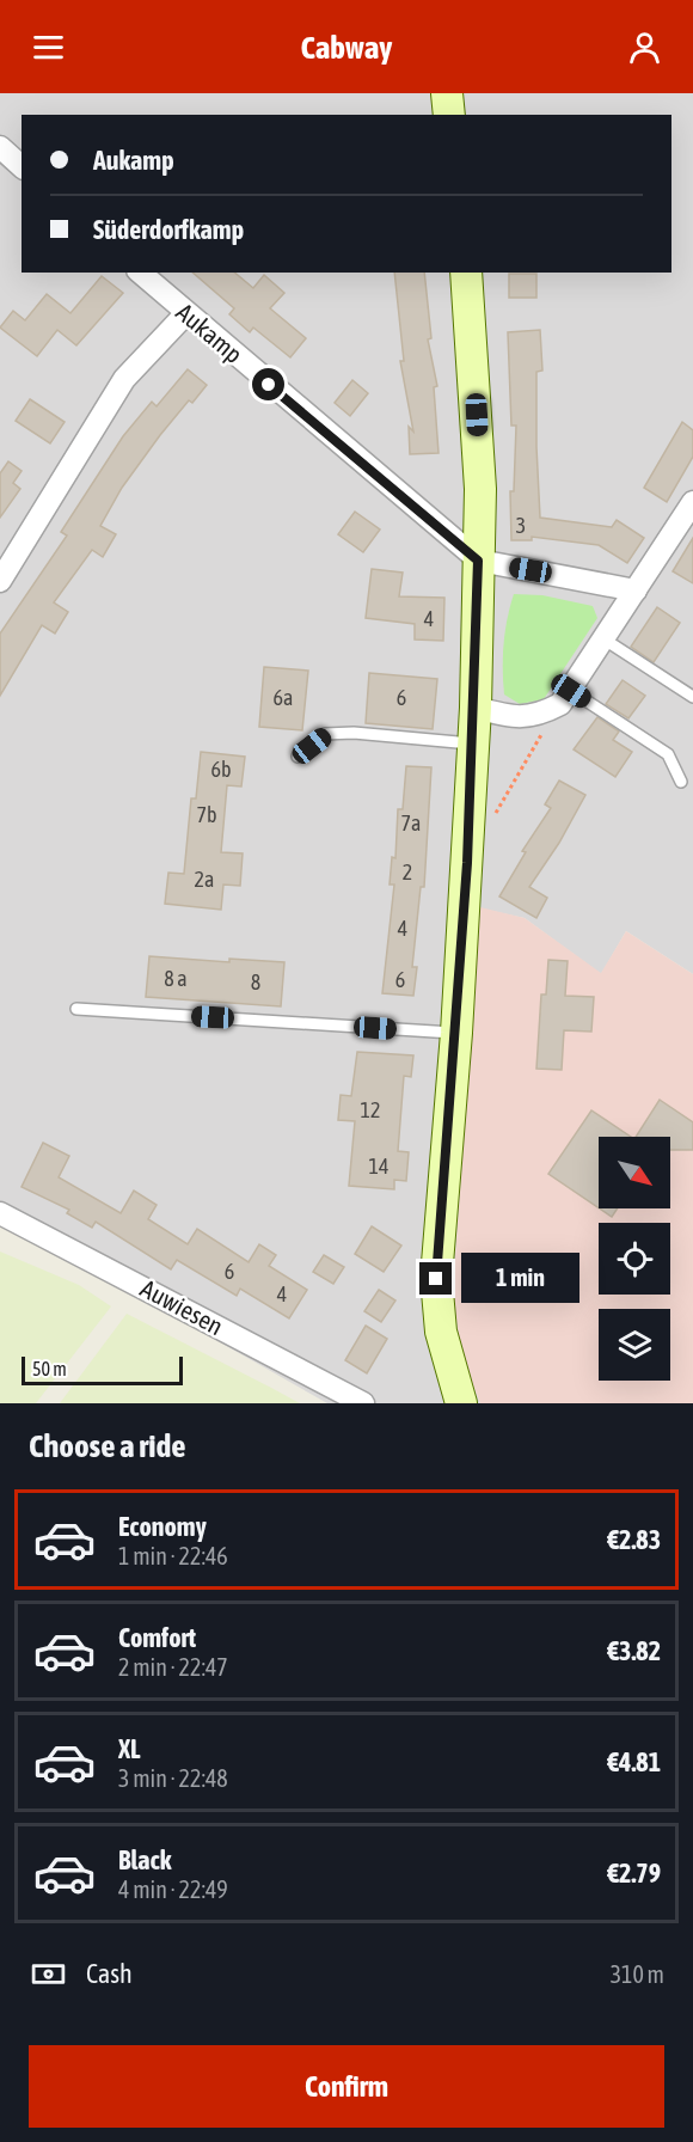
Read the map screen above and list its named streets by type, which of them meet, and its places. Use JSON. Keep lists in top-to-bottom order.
{
  "streets": {
    "street": ["Aukamp", "Auwiesen"]
  },
  "house_numbers": [
    "3",
    "4",
    "6a",
    "6",
    "6b",
    "7b",
    "7a",
    "2",
    "2a",
    "4",
    "8 a",
    "6",
    "8",
    "12",
    "14",
    "6",
    "4"
  ],
  "scale_bar": "50 m",
  "north": "bottom right",
  "page": {
    "header": "Cabway",
    "banner": ["Aukamp", "Süderdorfkamp"],
    "bubble": "1 min",
    "scale": "50 m",
    "heading": "Choose a ride",
    "list": [
      {
        "name": "Economy",
        "note": "1 min · 22:46",
        "value": "€2.83"
      },
      {
        "name": "Comfort",
        "note": "2 min · 22:47",
        "value": "€3.82"
      },
      {
        "name": "XL",
        "note": "3 min · 22:48",
        "value": "€4.81"
      },
      {
        "name": "Black",
        "note": "4 min · 22:49",
        "value": "€2.79"
      }
    ],
    "pay": ["Cash", "310 m"],
    "buttons": "Confirm"
  }
}
